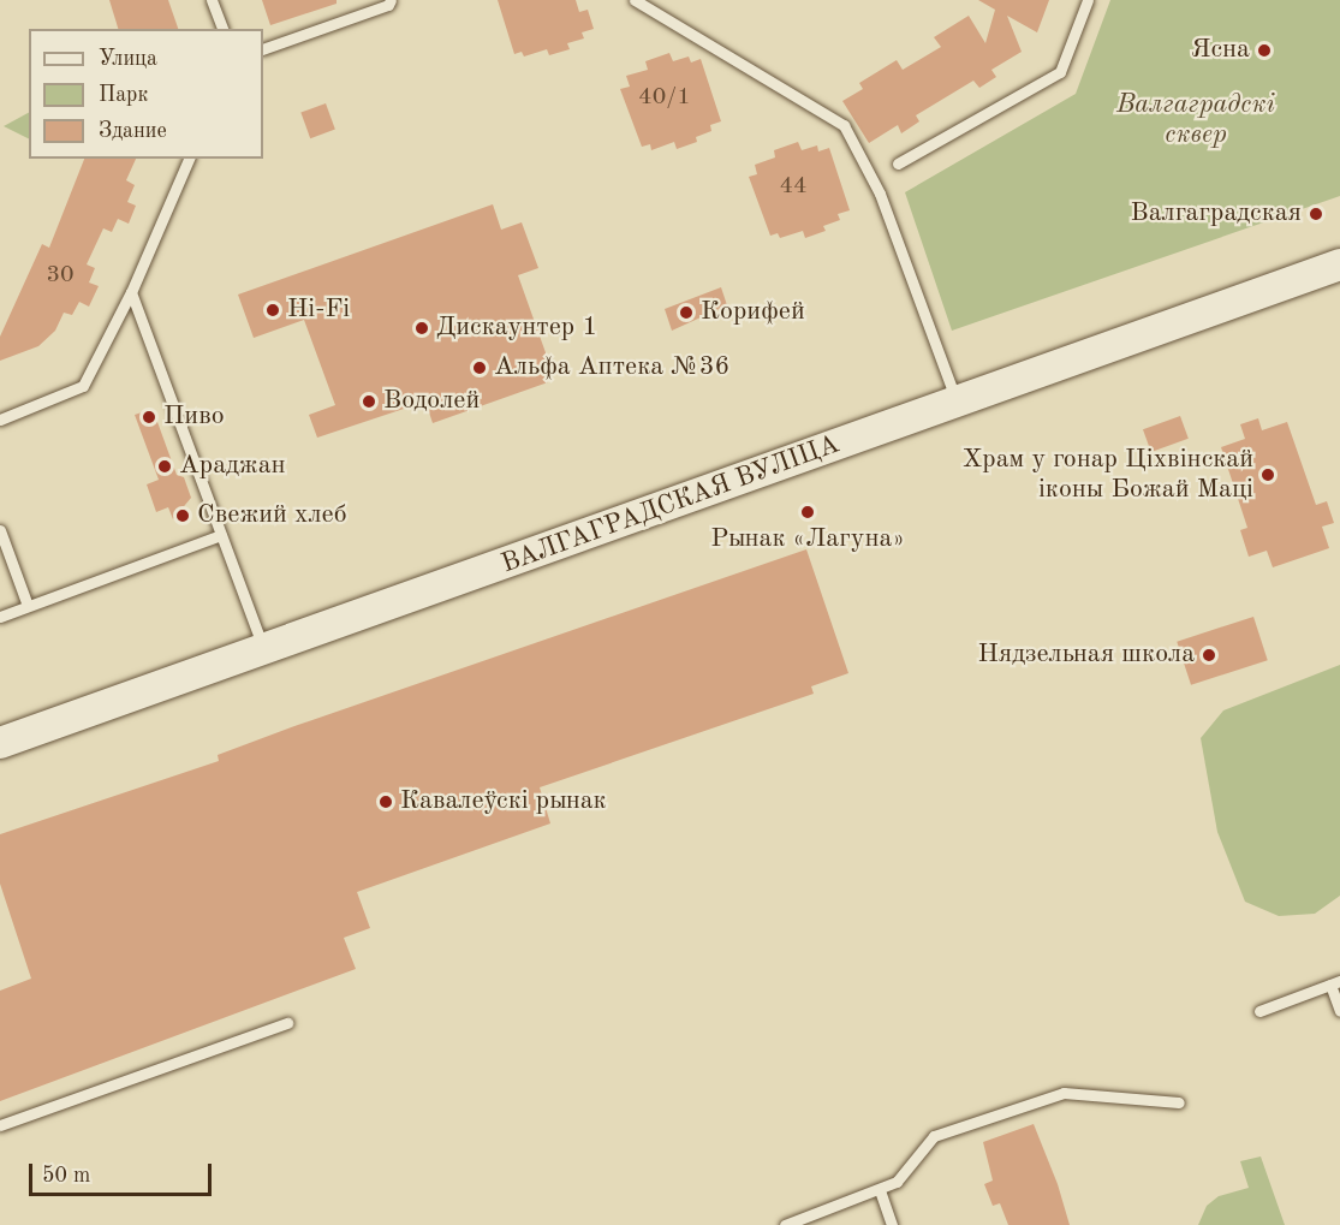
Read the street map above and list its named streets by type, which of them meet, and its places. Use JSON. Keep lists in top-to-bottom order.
{
  "streets": {
    "main road": ["ВАЛГАГРАДСКАЯ ВУЛІЦА"]
  },
  "parks": ["Валгаградскі сквер"],
  "places": [
    "Ясна",
    "Валгаградская",
    "Hi-Fi",
    "Корифей",
    "Дискаунтер 1",
    "Альфа Аптека №36",
    "Водолей",
    "Пиво",
    "Араджан",
    "Храм у гонар Ціхвінскай іконы Божай Маці",
    "Рынак «Лагуна»",
    "Свежий хлеб",
    "Нядзельная школа",
    "Кавалеўскі рынак"
  ],
  "house_numbers": ["40/1", "44", "30"],
  "legend": ["Улица", "Парк", "Здание"],
  "scale_bar": "50 m"
}
